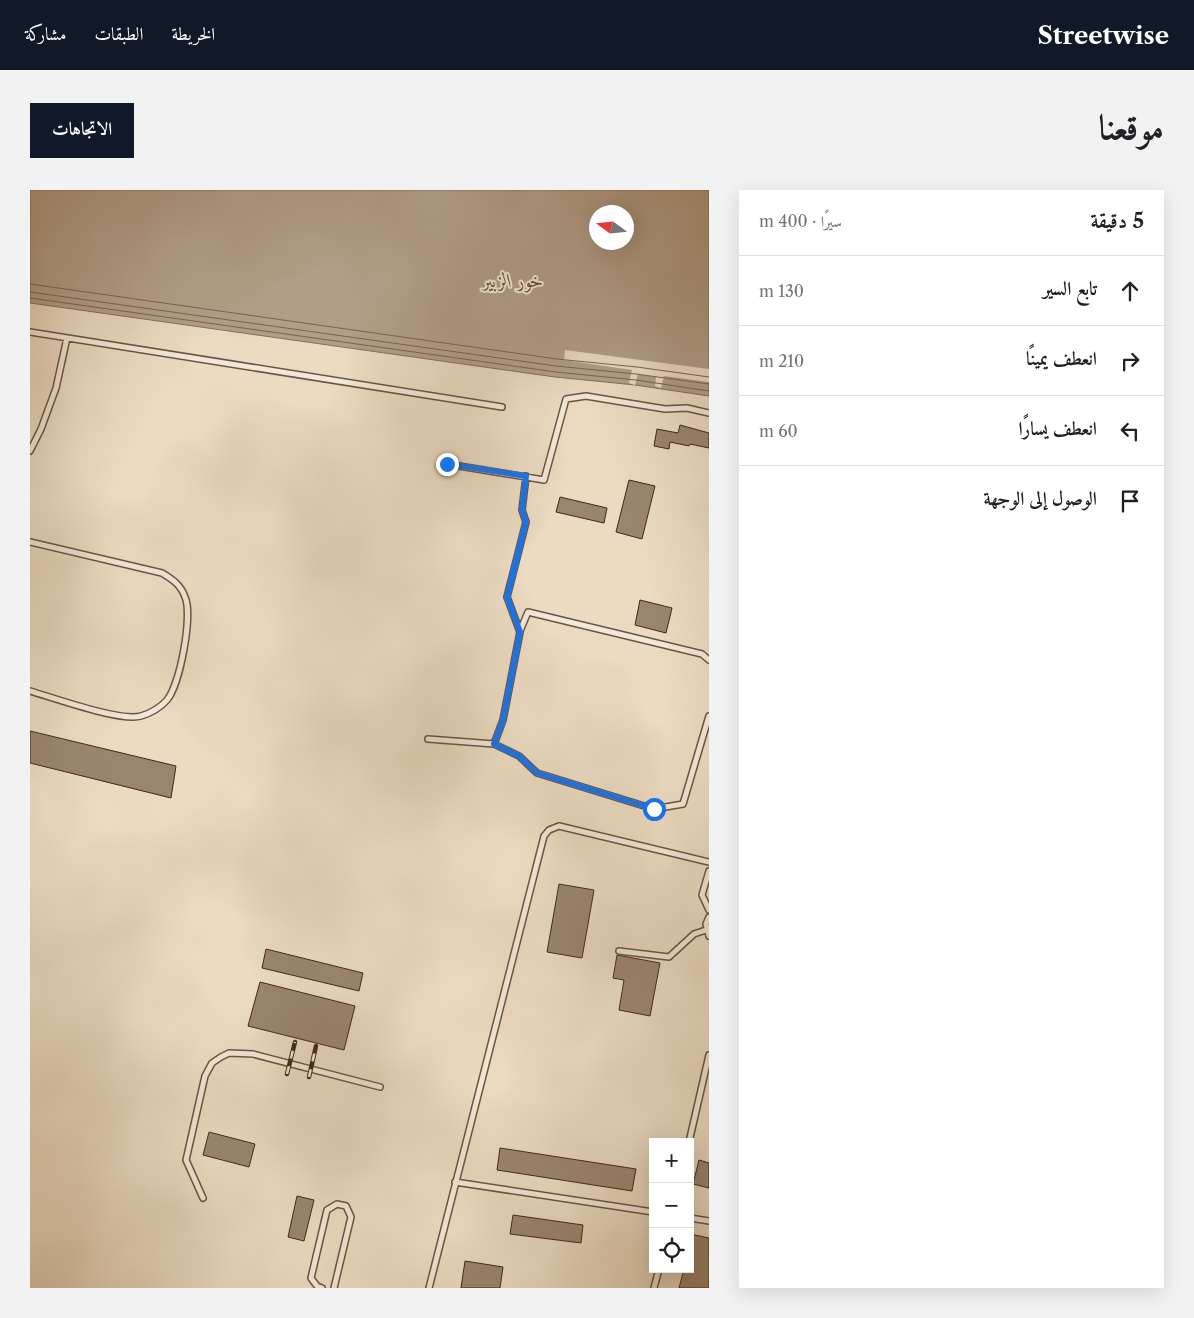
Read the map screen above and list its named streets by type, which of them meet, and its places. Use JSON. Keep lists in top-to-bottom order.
{
  "water": ["خور الزبير"],
  "north": "left",
  "page": {
    "header": "Streetwise",
    "nav": ["الخريطة", "الطبقات", "مشاركة"],
    "title": "موقعنا",
    "buttons": "الاتجاهات",
    "heading": ["5 دقيقة", "سيرًا · 400 m"],
    "list": [
      ["تابع السير", "130 m"],
      ["انعطف يمينًا", "210 m"],
      ["انعطف يسارًا", "60 m"],
      "الوصول إلى الوجهة"
    ],
    "map_buttons": ["+", "−"]
  }
}
